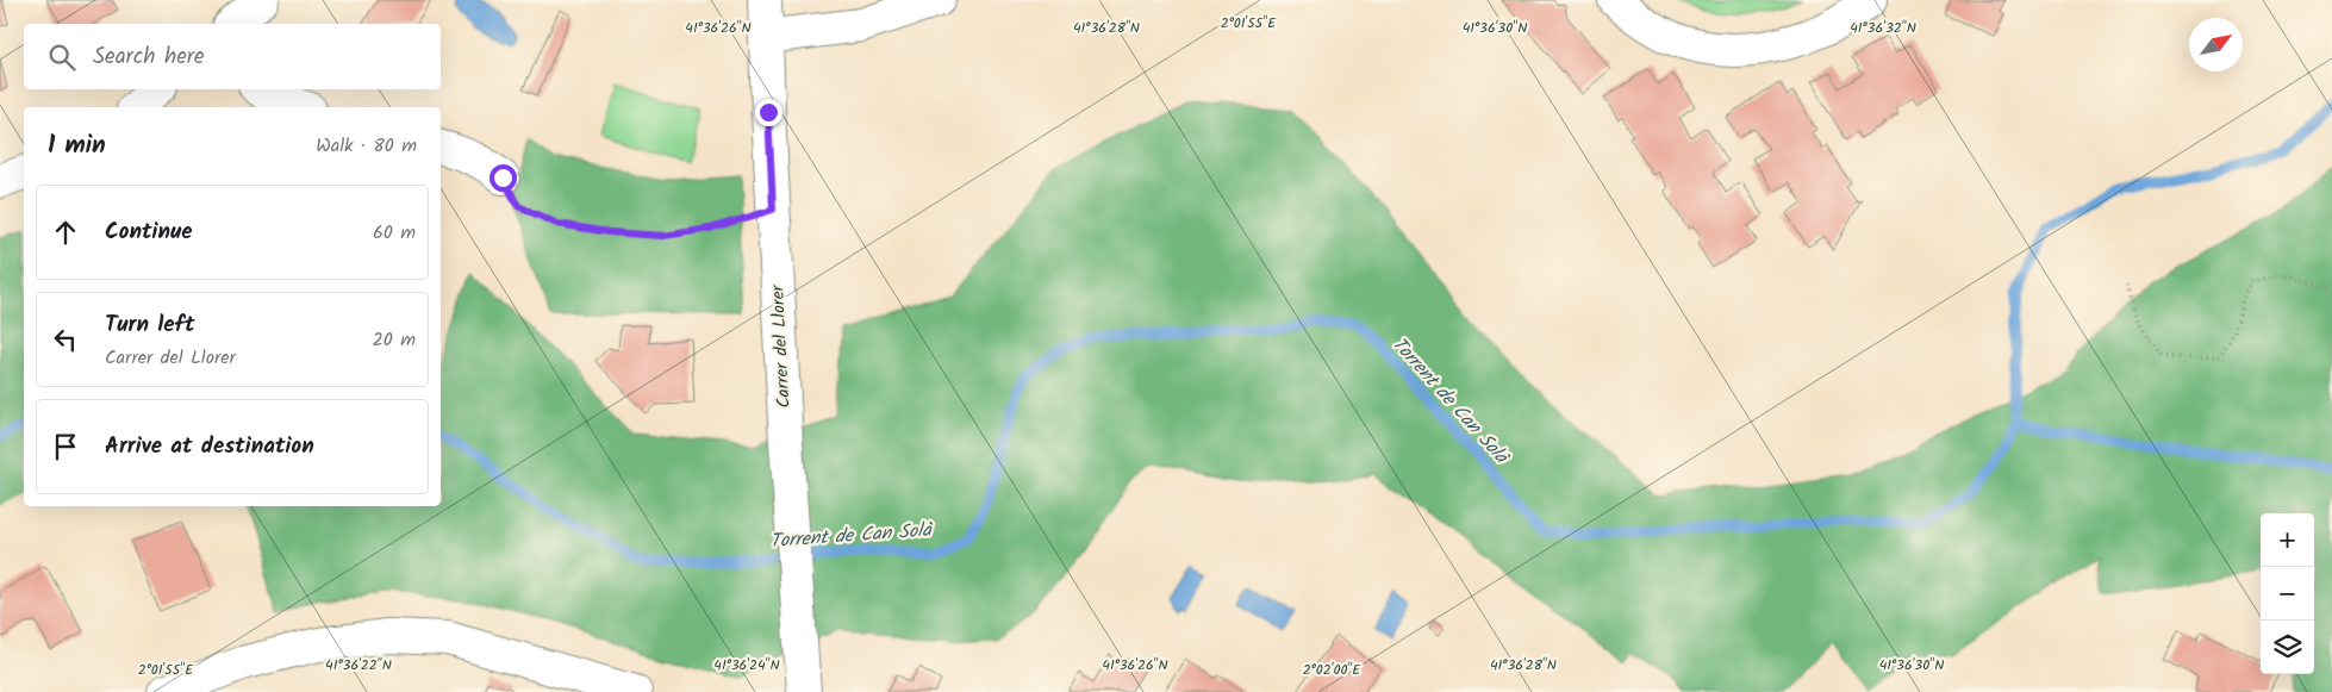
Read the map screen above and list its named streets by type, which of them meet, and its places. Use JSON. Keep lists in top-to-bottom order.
{
  "streets": {
    "street": ["Carrer del Llorer"]
  },
  "water": ["Torrent de Can Solà"],
  "north": "top right",
  "page": {
    "search": "Search here",
    "heading": ["1 min", "Walk · 80 m"],
    "list": [
      ["Continue", "60 m"],
      ["Turn left", "Carrer del Llorer", "20 m"],
      "Arrive at destination"
    ],
    "map_buttons": ["+", "−"]
  },
  "coordinates": [
    "2°01'55\"E",
    "41°36'30\"N",
    "41°36'26\"N",
    "41°36'28\"N",
    "41°36'32\"N",
    "41°36'22\"N",
    "41°36'24\"N",
    "2°02'00\"E"
  ]
}
